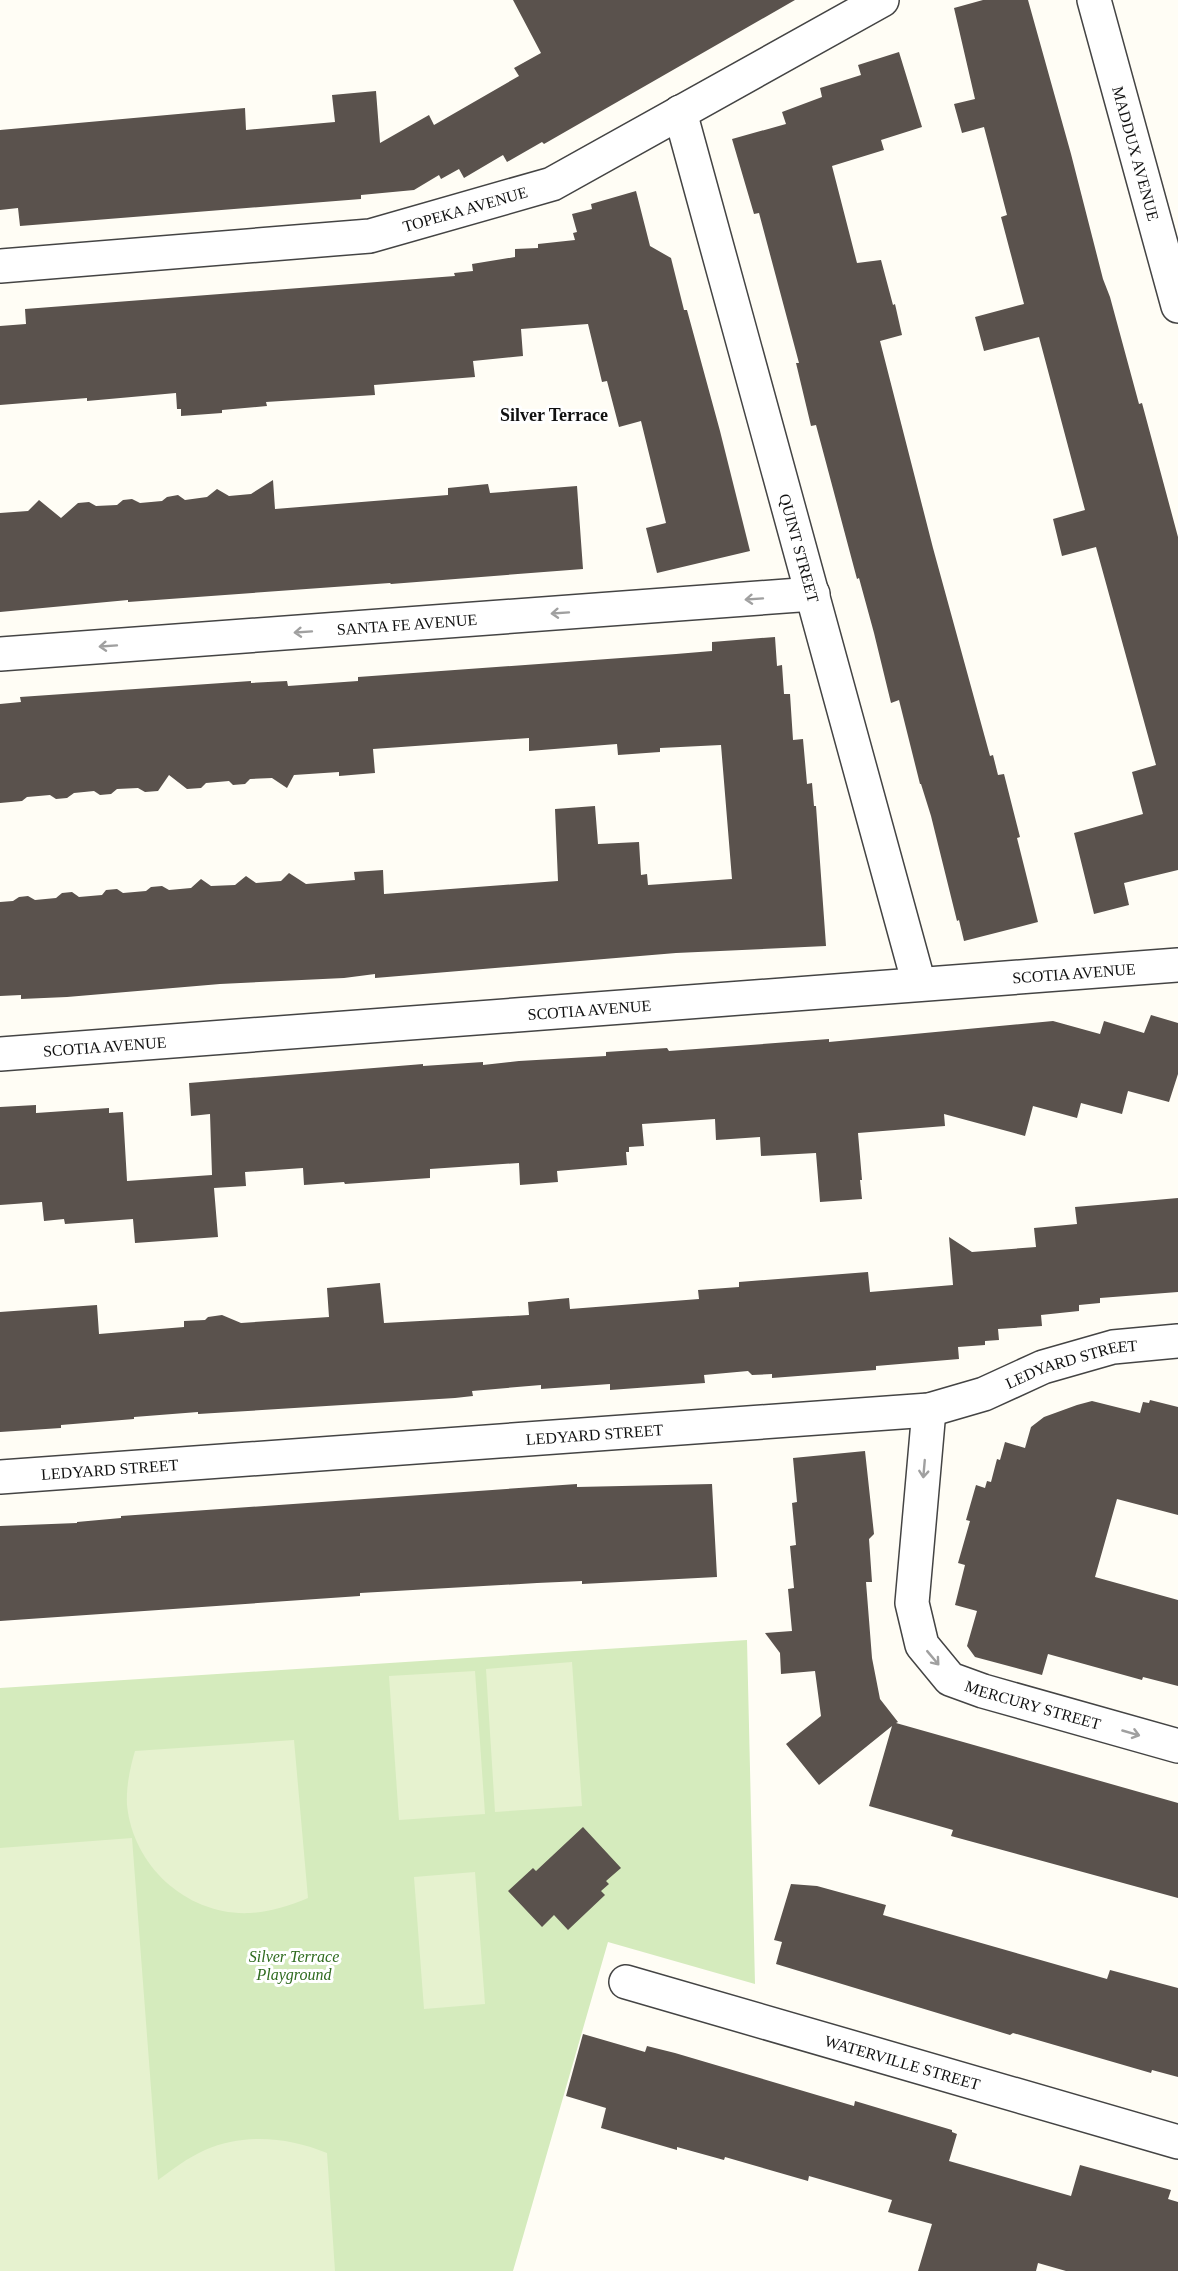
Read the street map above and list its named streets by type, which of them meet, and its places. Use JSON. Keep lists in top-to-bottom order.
{
  "streets": {
    "street": [
      "MADDUX AVENUE",
      "TOPEKA AVENUE",
      "QUINT STREET",
      "SANTA FE AVENUE",
      "SCOTIA AVENUE",
      "LEDYARD STREET",
      "MERCURY STREET",
      "WATERVILLE STREET"
    ]
  },
  "crossings": [
    ["TOPEKA AVENUE", "QUINT STREET"],
    ["QUINT STREET", "SANTA FE AVENUE"],
    ["QUINT STREET", "SCOTIA AVENUE"],
    ["LEDYARD STREET", "MERCURY STREET"]
  ],
  "one_way": ["SANTA FE AVENUE", "MERCURY STREET"],
  "districts": ["Silver Terrace"],
  "parks": ["Silver Terrace Playground"]
}
